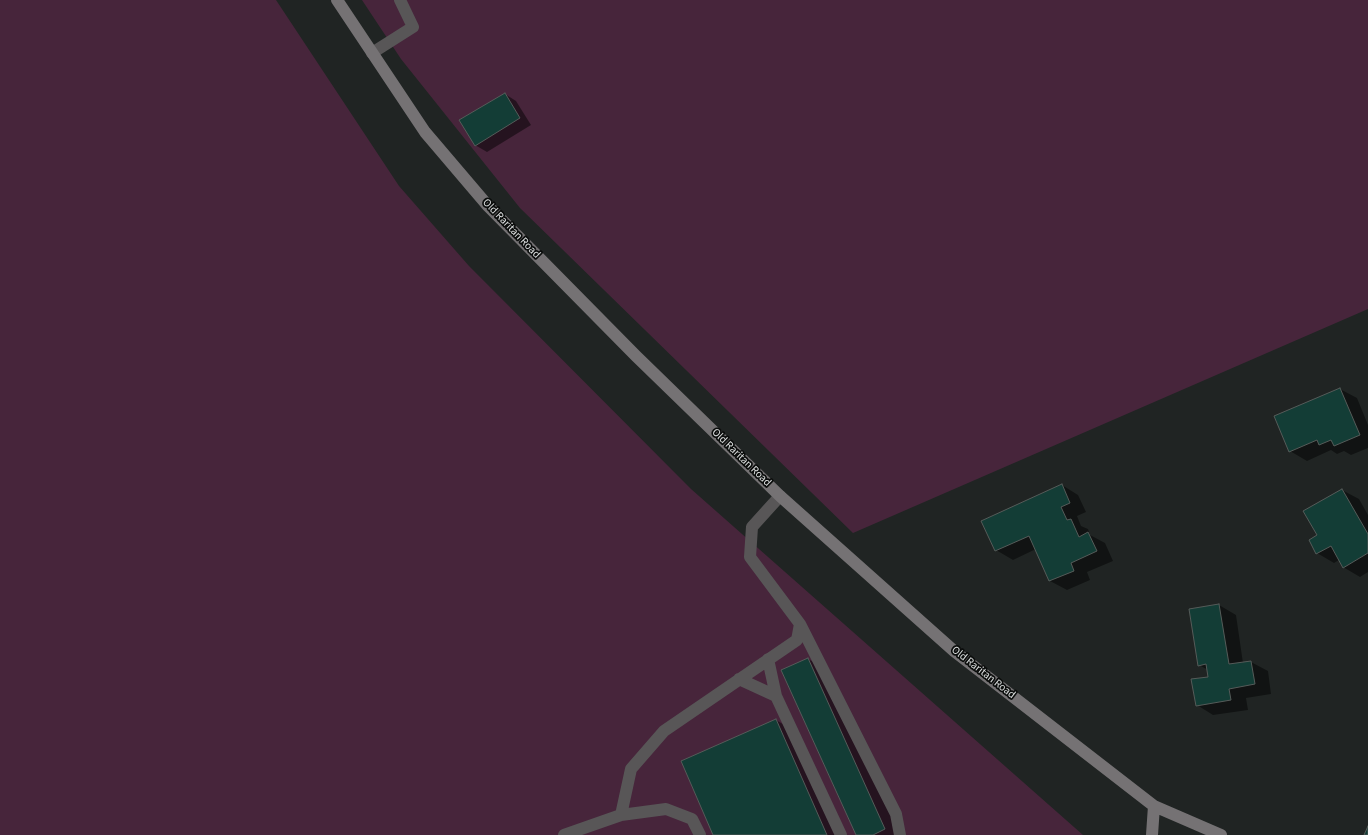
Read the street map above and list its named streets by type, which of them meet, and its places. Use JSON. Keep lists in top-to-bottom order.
{
  "streets": {
    "main road": ["Old Raritan Road"]
  }
}
